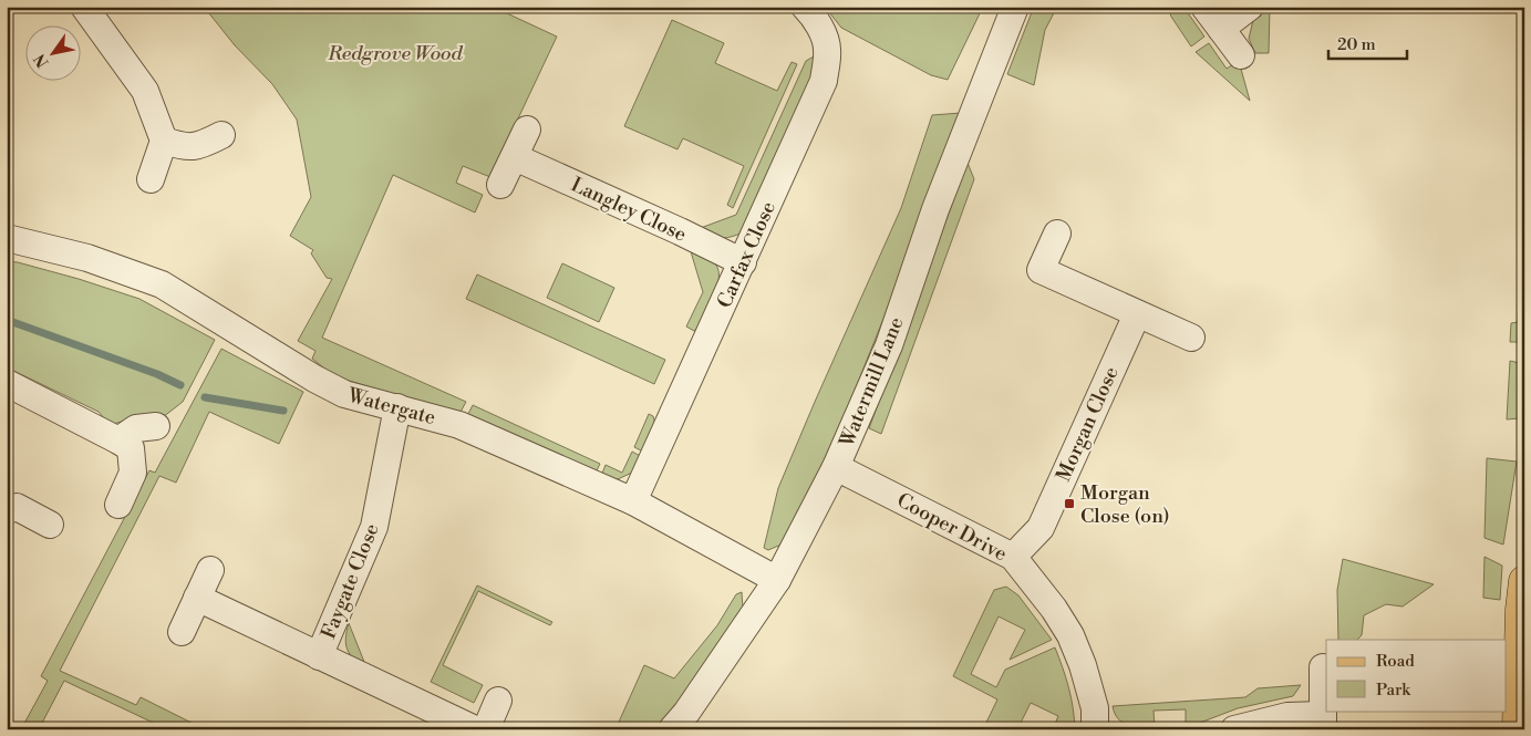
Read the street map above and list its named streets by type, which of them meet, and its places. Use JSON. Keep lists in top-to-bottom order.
{
  "streets": {
    "street": [
      "Langley Close",
      "Carfax Close",
      "Watermill Lane",
      "Watergate",
      "Morgan Close",
      "Cooper Drive",
      "Faygate Close"
    ]
  },
  "crossings": [
    ["Langley Close", "Carfax Close"],
    ["Carfax Close", "Watergate"],
    ["Watermill Lane", "Watergate"],
    ["Watermill Lane", "Cooper Drive"],
    ["Watergate", "Faygate Close"],
    ["Morgan Close", "Cooper Drive"]
  ],
  "parks": ["Redgrove Wood"],
  "places": {
    "transit": ["Morgan Close (on)"]
  },
  "legend": ["Road", "Park"],
  "scale_bar": "20 m",
  "north": "bottom left"
}
